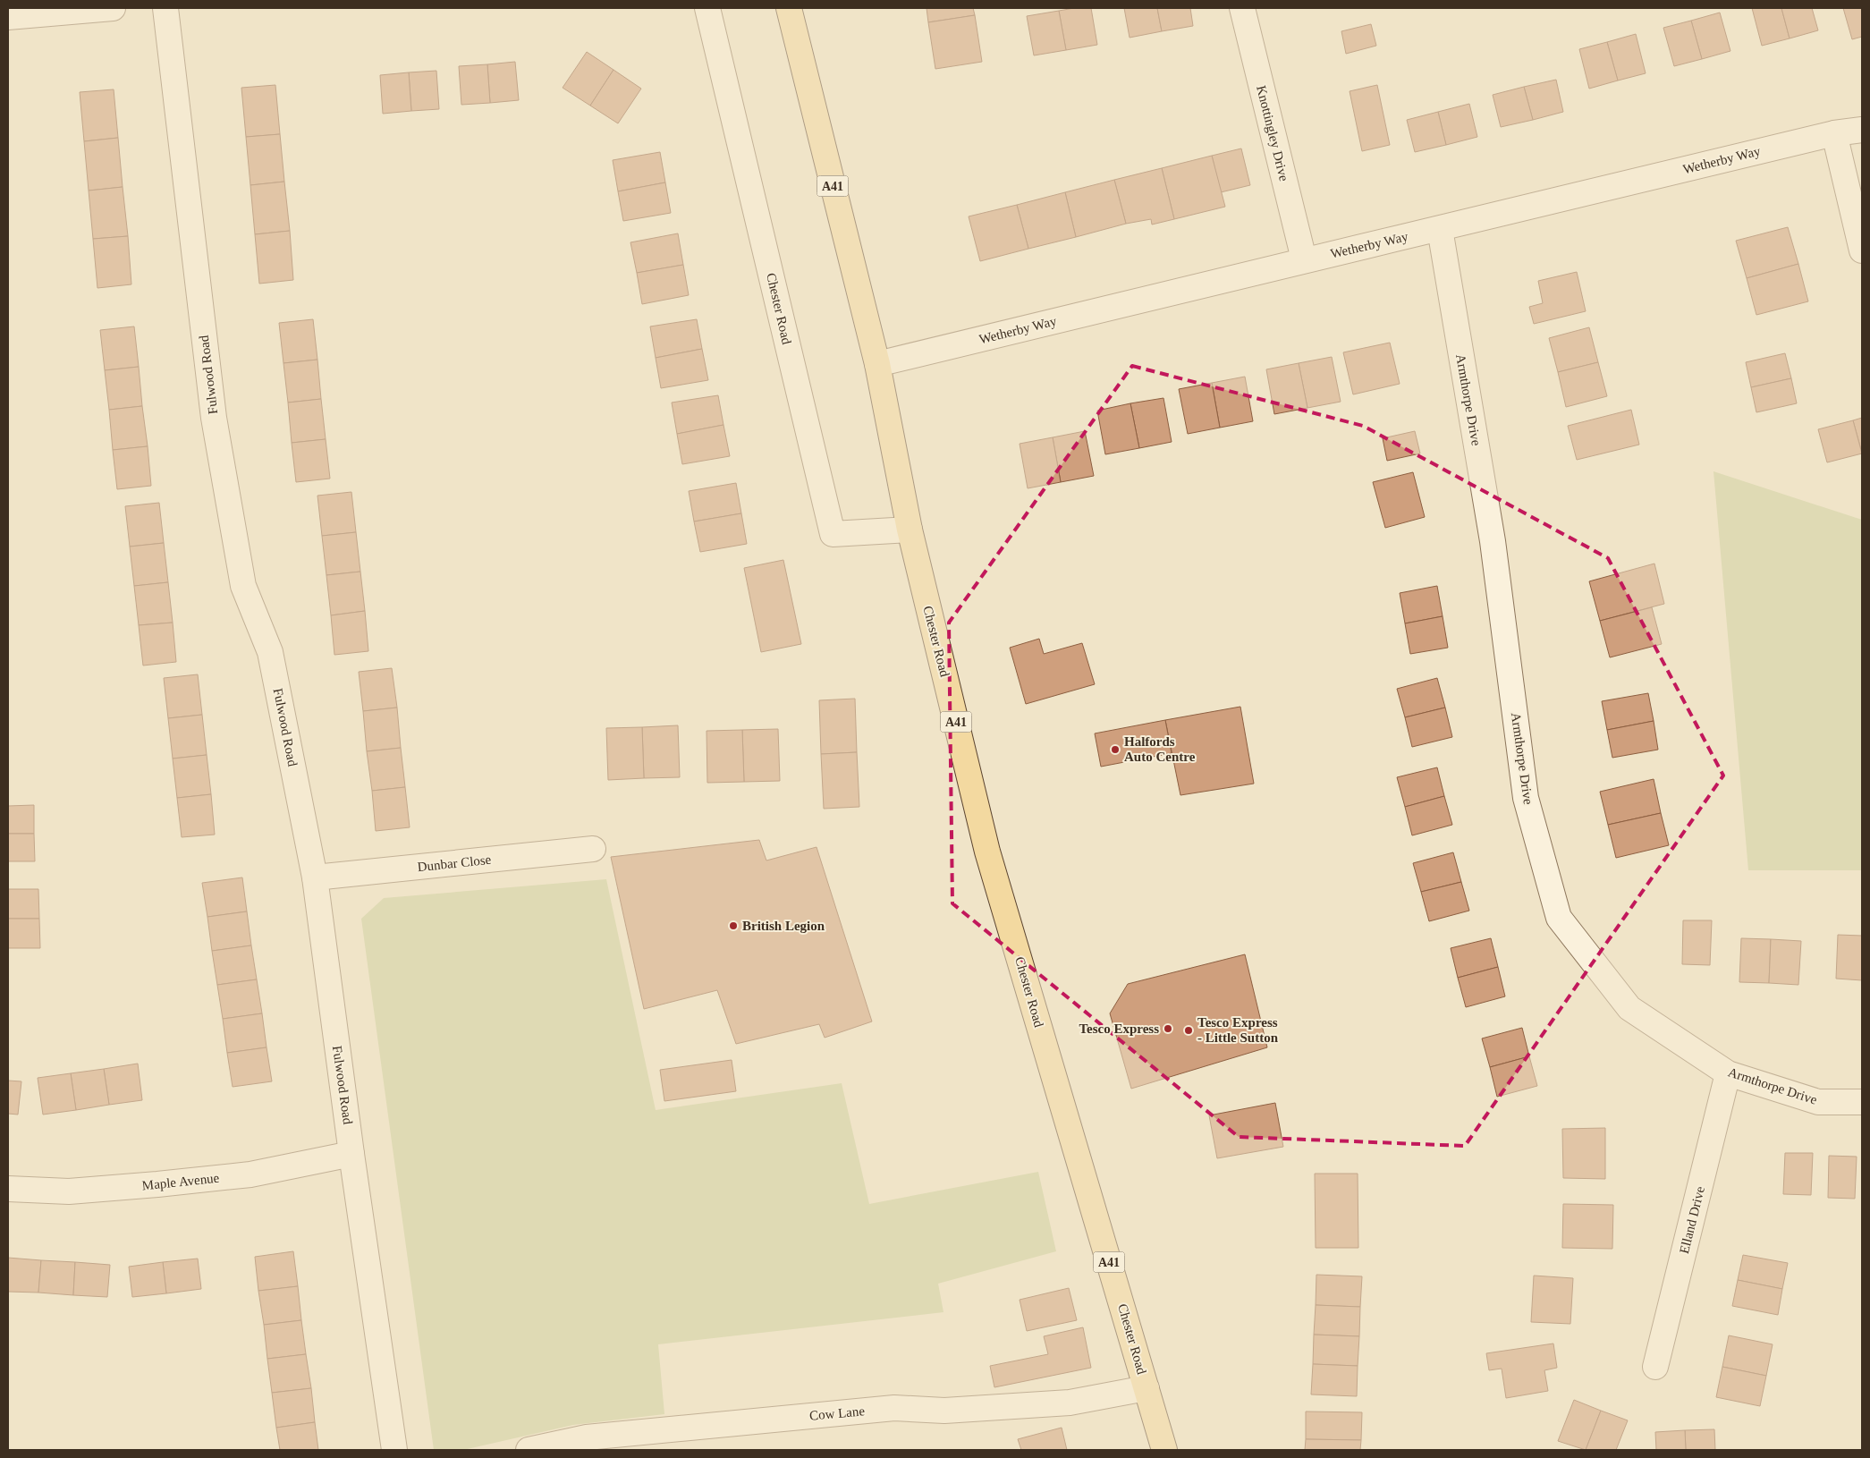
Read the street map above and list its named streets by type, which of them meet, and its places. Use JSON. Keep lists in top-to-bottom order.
{
  "streets": {
    "main road": ["A41", "Chester Road"],
    "street": [
      "Knottingley Drive",
      "Wetherby Way",
      "Fulwood Road",
      "Armthorpe Drive",
      "Dunbar Close",
      "Maple Avenue",
      "Elland Drive",
      "Cow Lane"
    ]
  },
  "crossings": [
    ["Knottingley Drive", "Wetherby Way"],
    ["Wetherby Way", "Chester Road"],
    ["Wetherby Way", "Armthorpe Drive"],
    ["Chester Road", "Cow Lane"],
    ["Fulwood Road", "Dunbar Close"],
    ["Fulwood Road", "Maple Avenue"],
    ["Armthorpe Drive", "Elland Drive"]
  ],
  "places": [
    "Halfords Auto Centre",
    "British Legion",
    "Tesco Express",
    "Tesco Express - Little Sutton"
  ]
}
